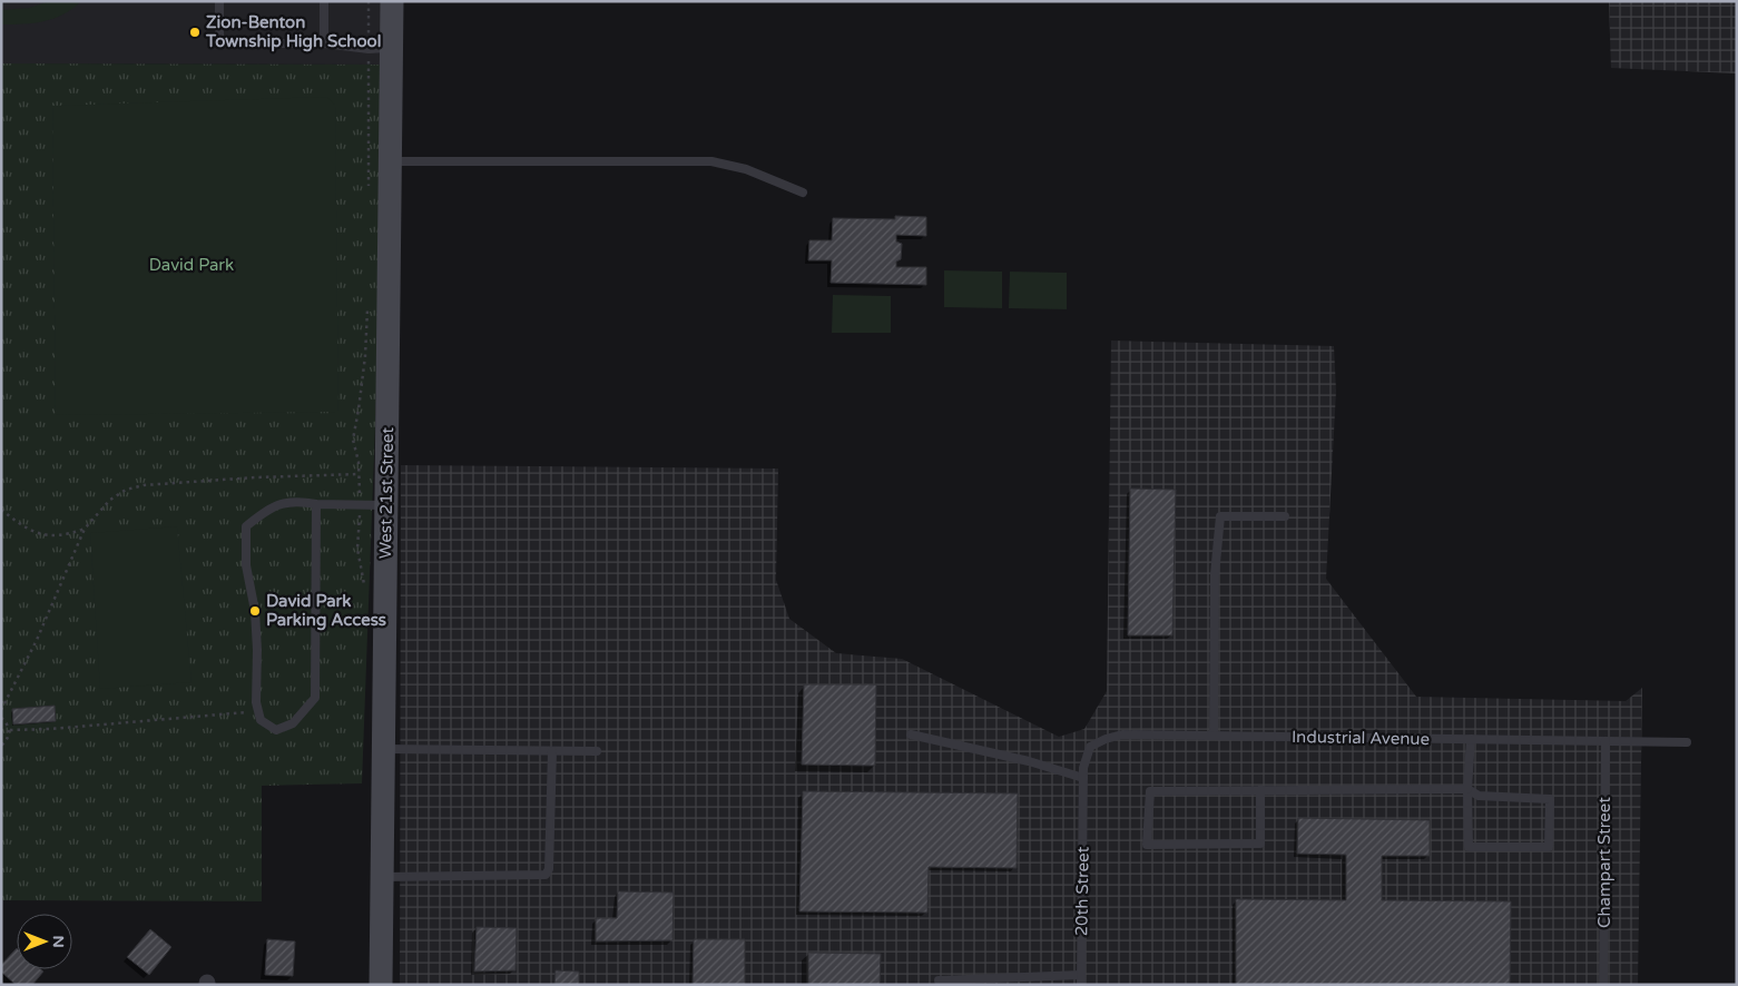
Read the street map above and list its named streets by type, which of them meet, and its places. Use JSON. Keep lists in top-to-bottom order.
{
  "streets": {
    "street": ["West 21st Street"],
    "lane": ["Industrial Avenue", "Champart Street", "20th Street"]
  },
  "crossings": [
    ["Industrial Avenue", "Champart Street"],
    ["Industrial Avenue", "20th Street"]
  ],
  "parks": ["David Park"],
  "places": ["Zion-Benton Township High School", "David Park Parking Access"],
  "north": "right"
}
